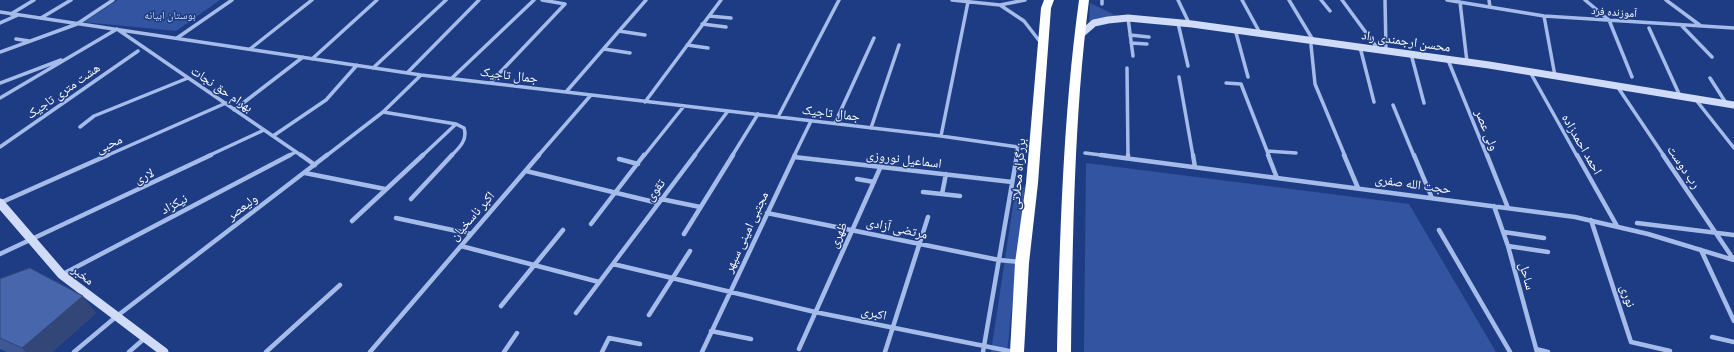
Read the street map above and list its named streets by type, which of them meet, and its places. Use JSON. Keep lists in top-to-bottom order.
{
  "streets": {
    "highway": ["بزرگراه محلاتی"],
    "main road": ["محسن ارجمندی راد", "مخبر"],
    "street": [
      "آموزنده فرد",
      "جمال تاجیک",
      "بهرام حق نجات",
      "هشت متری تاجیک",
      "ولی عصر",
      "محبی",
      "احمد احمدزاده",
      "اسماعیل نوروزی",
      "رب دوست",
      "لاری",
      "حجت الله صفری",
      "تقوی",
      "نیکزاد",
      "ولیعصر",
      "اکبر ناسخیان",
      "مرتضی آزادی",
      "مجتبی امینی سپهر",
      "ظهری",
      "ساحل",
      "نوری",
      "اکبری"
    ]
  },
  "crossings": [
    ["محسن ارجمندی راد", "ولی عصر"],
    ["محسن ارجمندی راد", "احمد احمدزاده"],
    ["محسن ارجمندی راد", "رب دوست"],
    ["جمال تاجیک", "بهرام حق نجات"],
    ["جمال تاجیک", "اسماعیل نوروزی"],
    ["جمال تاجیک", "تقوی"],
    ["جمال تاجیک", "ولیعصر"],
    ["جمال تاجیک", "اکبر ناسخیان"],
    ["جمال تاجیک", "مجتبی امینی سپهر"],
    ["بهرام حق نجات", "محبی"],
    ["بهرام حق نجات", "لاری"],
    ["بهرام حق نجات", "نیکزاد"],
    ["بهرام حق نجات", "ولیعصر"],
    ["ولی عصر", "حجت الله صفری"],
    ["محبی", "مخبر"],
    ["احمد احمدزاده", "حجت الله صفری"],
    ["اسماعیل نوروزی", "مجتبی امینی سپهر"],
    ["اسماعیل نوروزی", "ظهری"],
    ["رب دوست", "حجت الله صفری"],
    ["بزرگراه محلاتی", "مرتضی آزادی"],
    ["لاری", "مخبر"],
    ["حجت الله صفری", "ساحل"],
    ["حجت الله صفری", "نوری"],
    ["تقوی", "اکبری"],
    ["نیکزاد", "مخبر"],
    ["ولیعصر", "مخبر"],
    ["مرتضی آزادی", "مجتبی امینی سپهر"],
    ["مرتضی آزادی", "ظهری"],
    ["مجتبی امینی سپهر", "اکبری"],
    ["ظهری", "اکبری"]
  ],
  "parks": ["بوستان ابیانه"]
}
